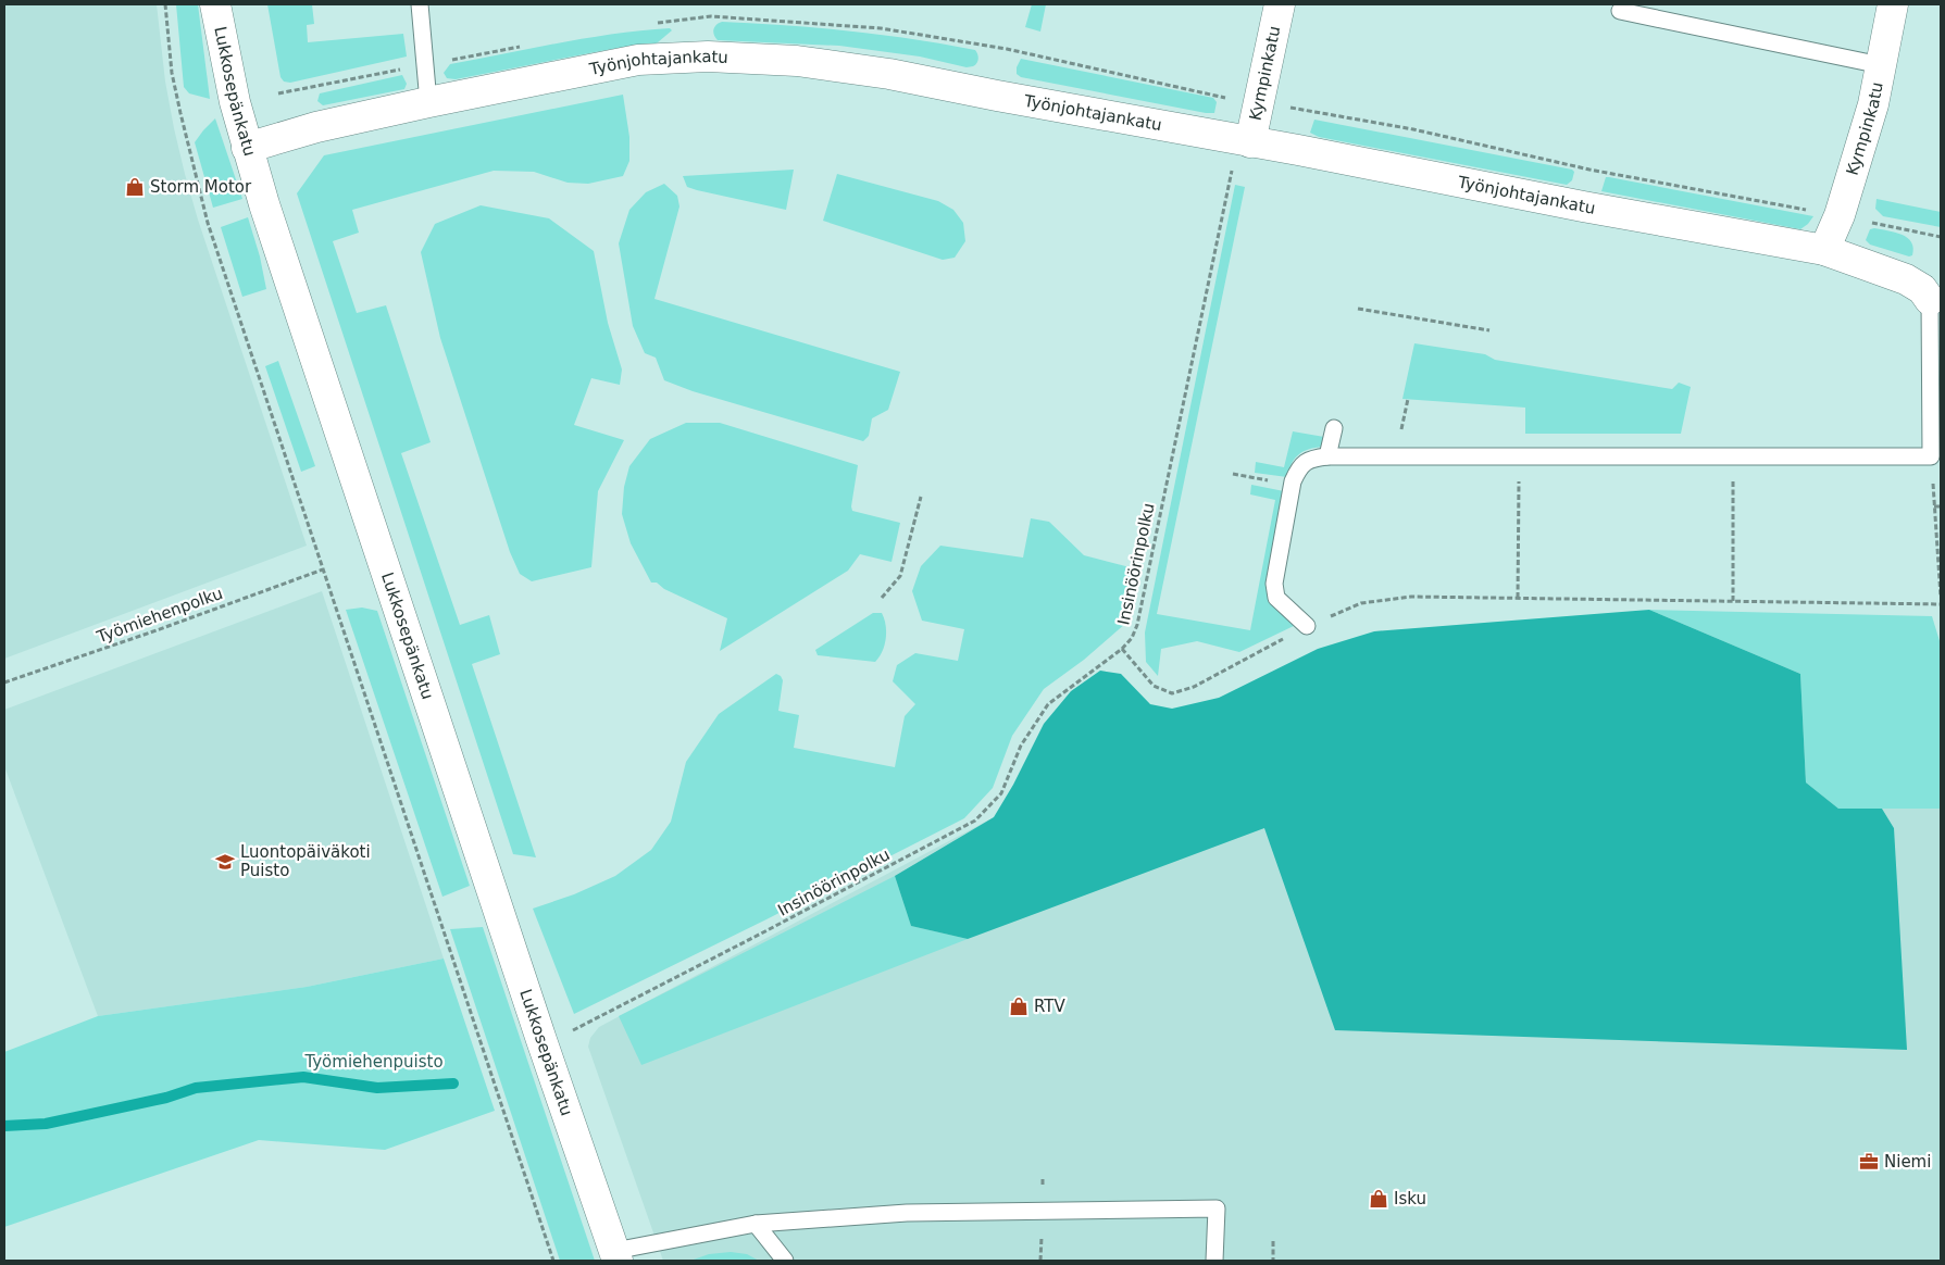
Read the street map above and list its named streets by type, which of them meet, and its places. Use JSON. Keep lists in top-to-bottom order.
{
  "streets": {
    "street": ["Työnjohtajankatu", "Kympinkatu", "Lukkosepänkatu"],
    "path": ["Insinöörinpolku", "Työmiehenpolku"]
  },
  "crossings": [
    ["Työnjohtajankatu", "Kympinkatu"],
    ["Työnjohtajankatu", "Lukkosepänkatu"]
  ],
  "parks": ["Työmiehenpuisto"],
  "places": {
    "shop": ["Storm Motor", "RTV", "Isku"],
    "school or university": ["Luontopäiväkoti Puisto"],
    "office": ["Niemi"]
  }
}
